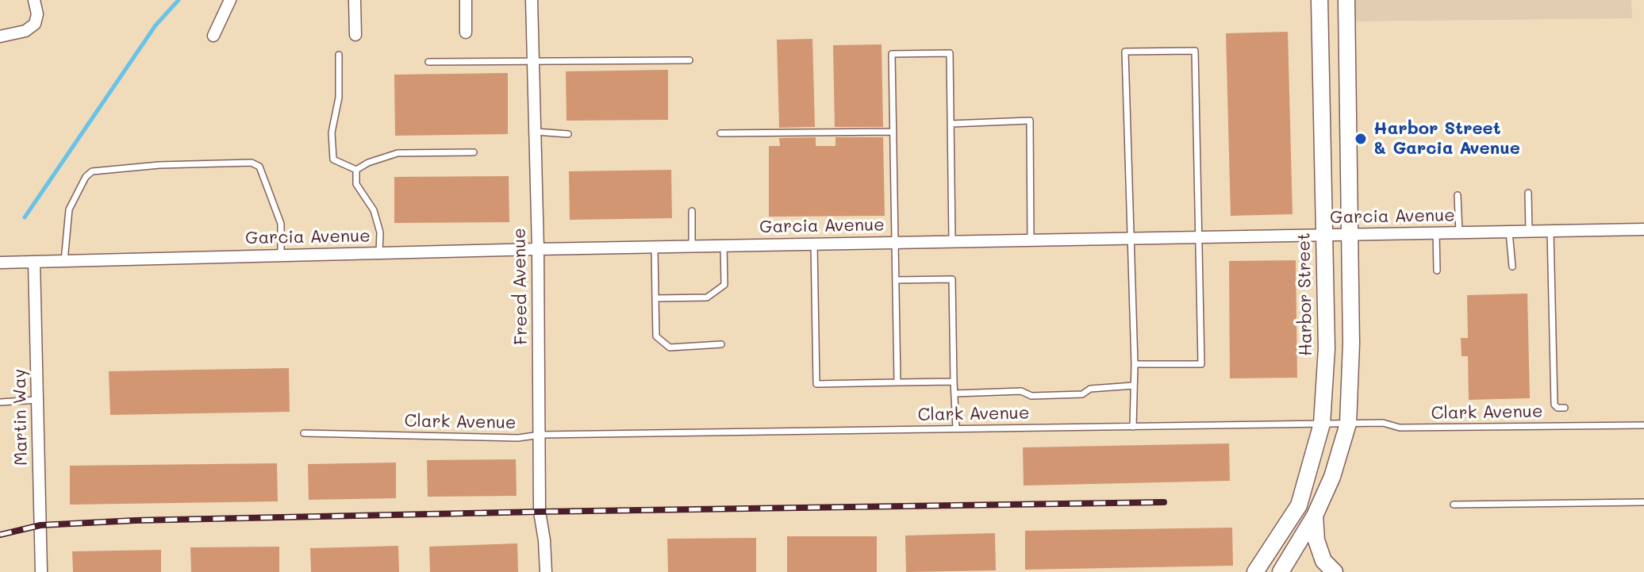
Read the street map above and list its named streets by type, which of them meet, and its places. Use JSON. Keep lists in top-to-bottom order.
{
  "streets": {
    "street": [
      "Garcia Avenue",
      "Freed Avenue",
      "Harbor Street",
      "Martin Way"
    ],
    "lane": ["Clark Avenue"]
  },
  "crossings": [
    ["Garcia Avenue", "Freed Avenue"],
    ["Garcia Avenue", "Harbor Street"],
    ["Garcia Avenue", "Martin Way"],
    ["Freed Avenue", "Clark Avenue"],
    ["Harbor Street", "Clark Avenue"]
  ],
  "places": ["Harbor Street & Garcia Avenue"]
}
